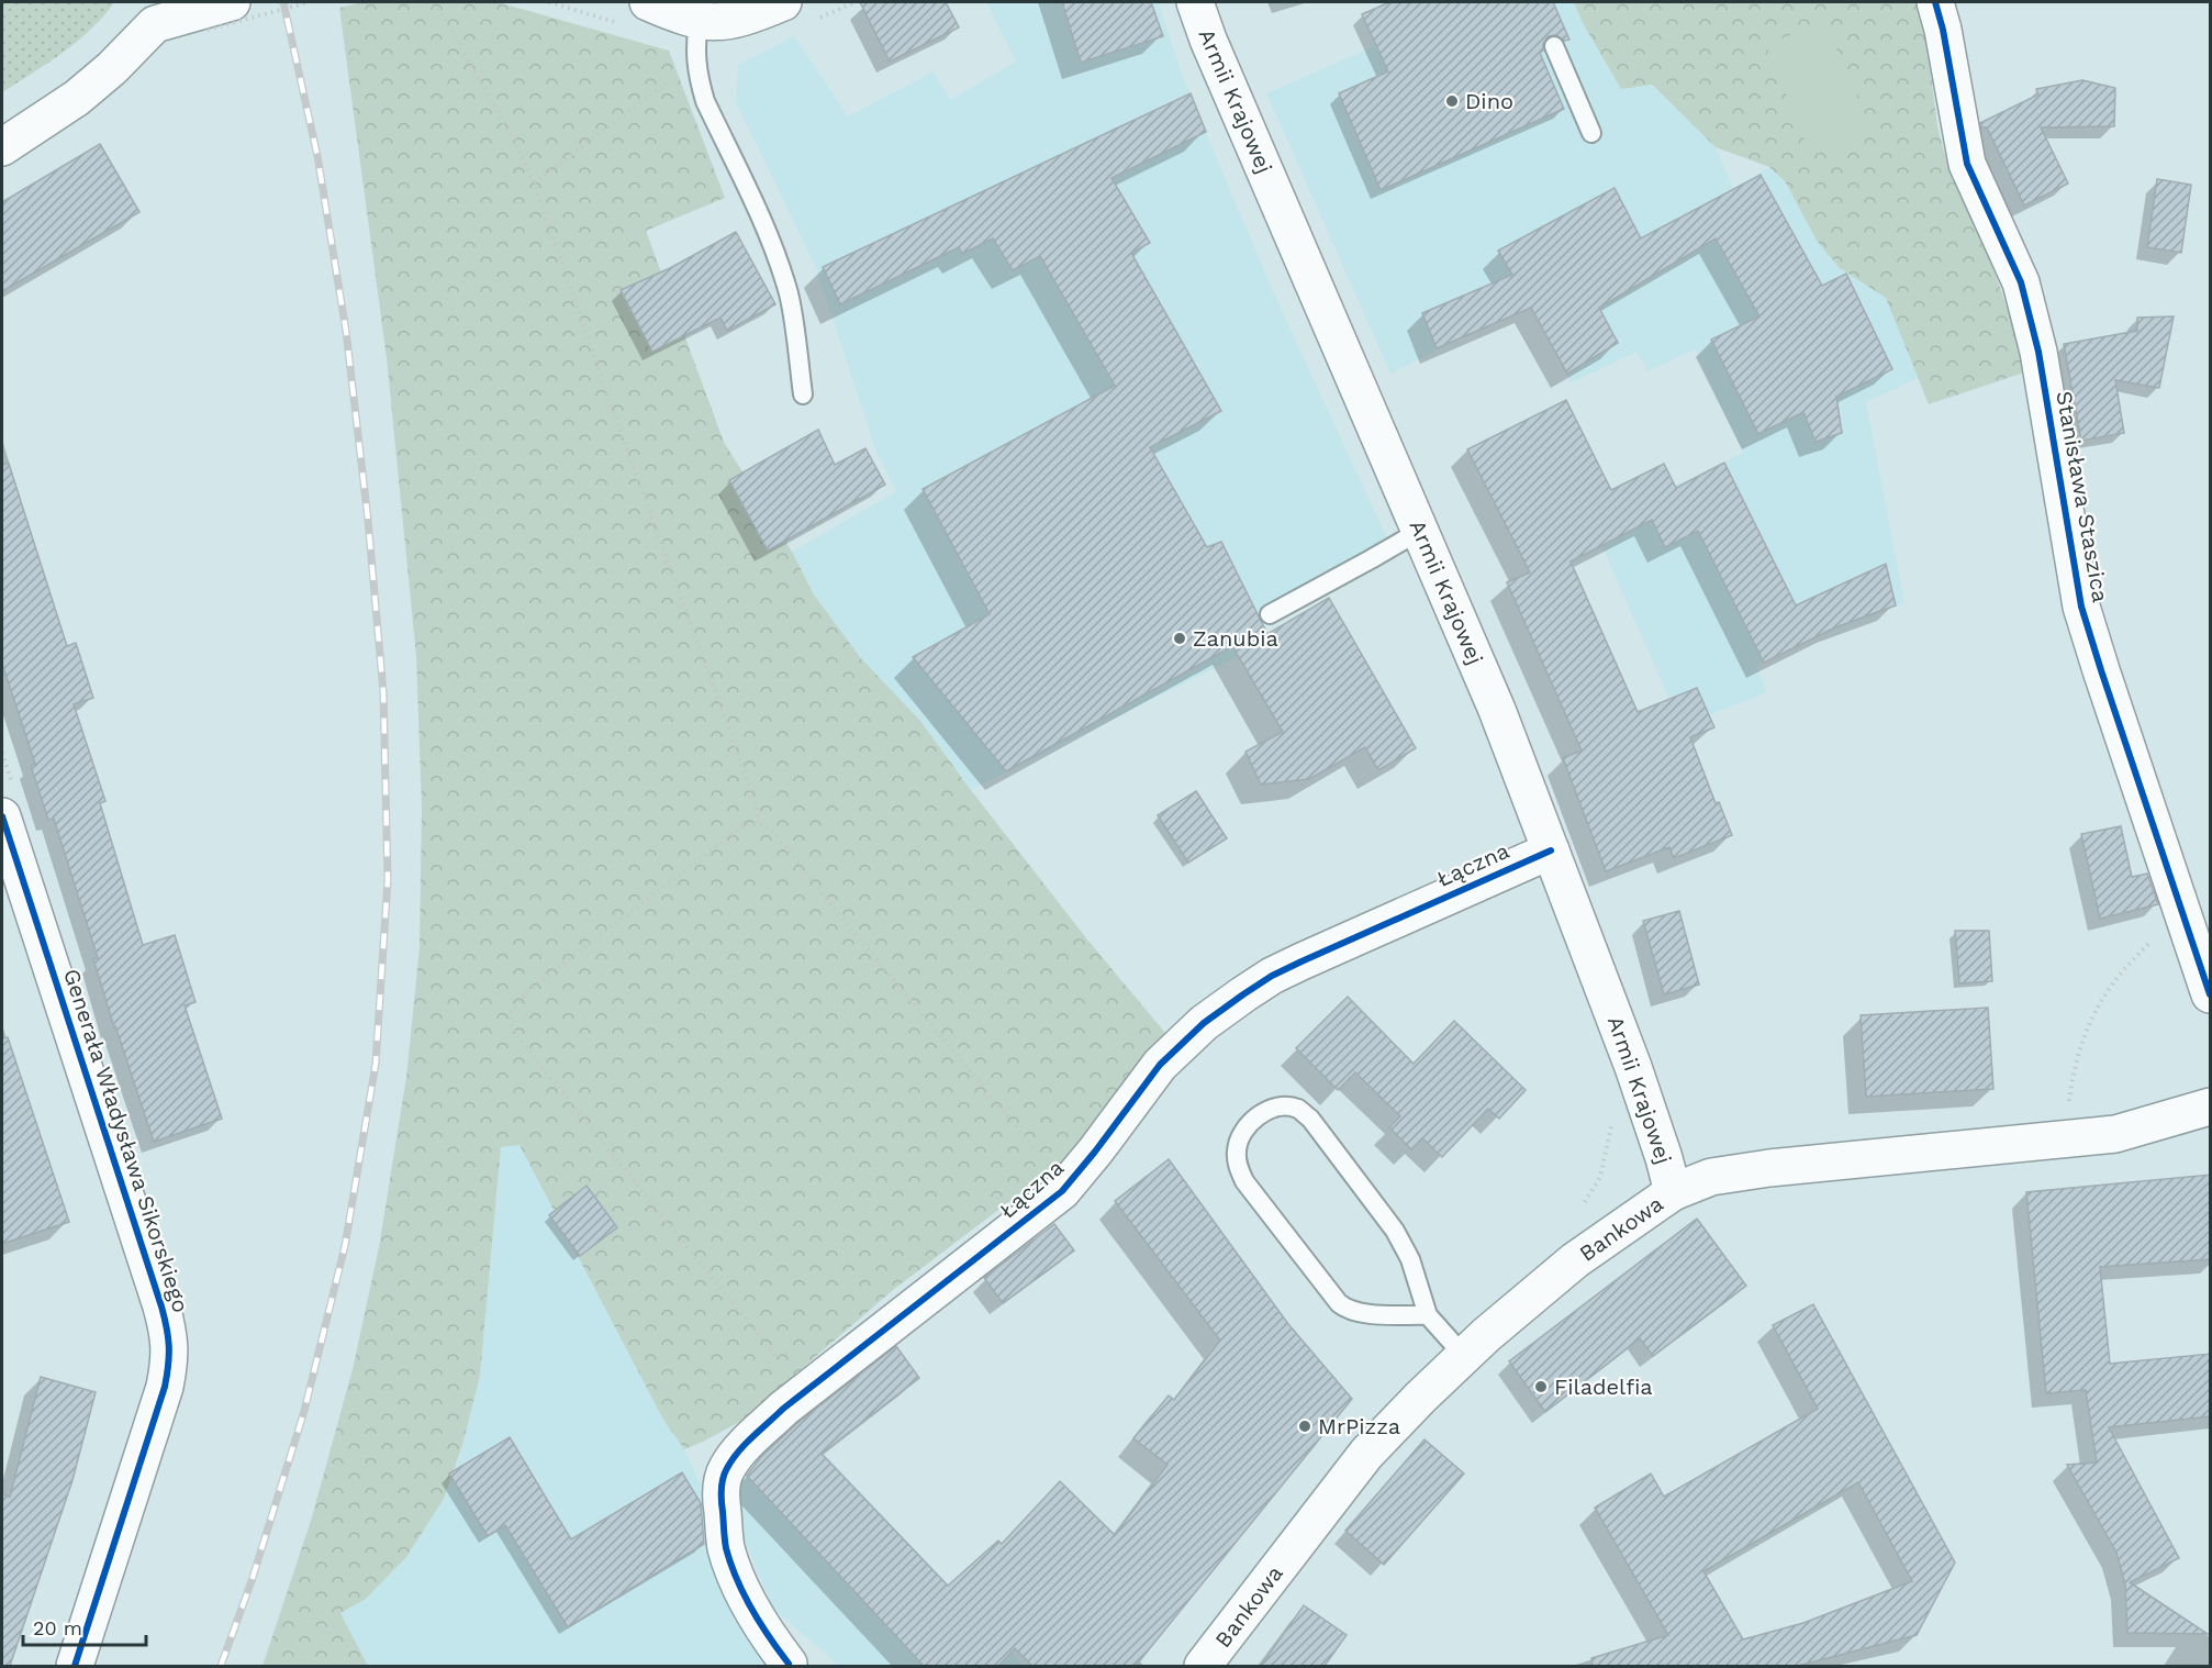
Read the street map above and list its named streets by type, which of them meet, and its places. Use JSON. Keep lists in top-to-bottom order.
{
  "streets": {
    "street": [
      "Armii Krajowej",
      "Stanisława Staszica",
      "Łączna",
      "Generała Władysława Sikorskiego",
      "Bankowa"
    ]
  },
  "crossings": [
    ["Armii Krajowej", "Łączna"],
    ["Armii Krajowej", "Bankowa"]
  ],
  "places": [
    "Dino",
    "Zanubia",
    "Filadelfia",
    "MrPizza"
  ],
  "scale_bar": "20 m"
}
